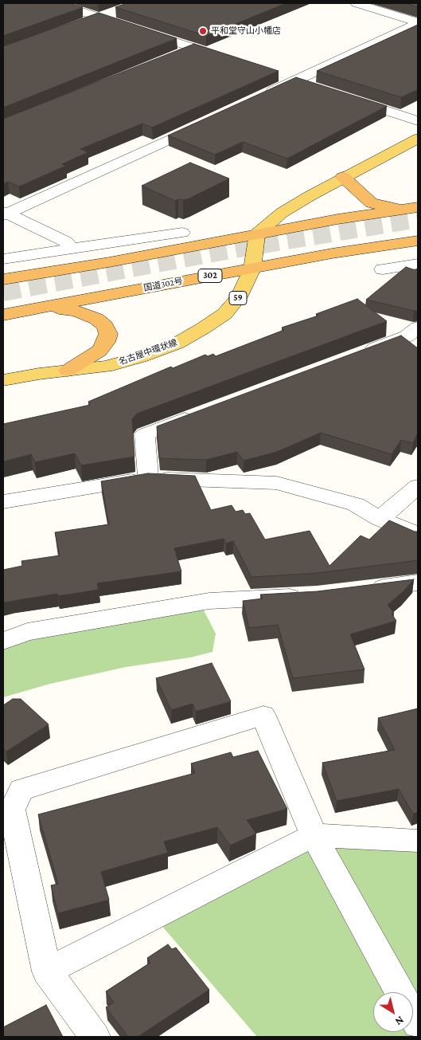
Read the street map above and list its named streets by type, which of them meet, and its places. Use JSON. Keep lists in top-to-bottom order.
{
  "streets": {
    "highway": ["302", "国道302号"],
    "main road": ["59", "名古屋中環状線"]
  },
  "crossings": [
    ["国道302号", "名古屋中環状線"]
  ],
  "places": ["平和堂守山小幡店"],
  "north": "bottom right"
}
